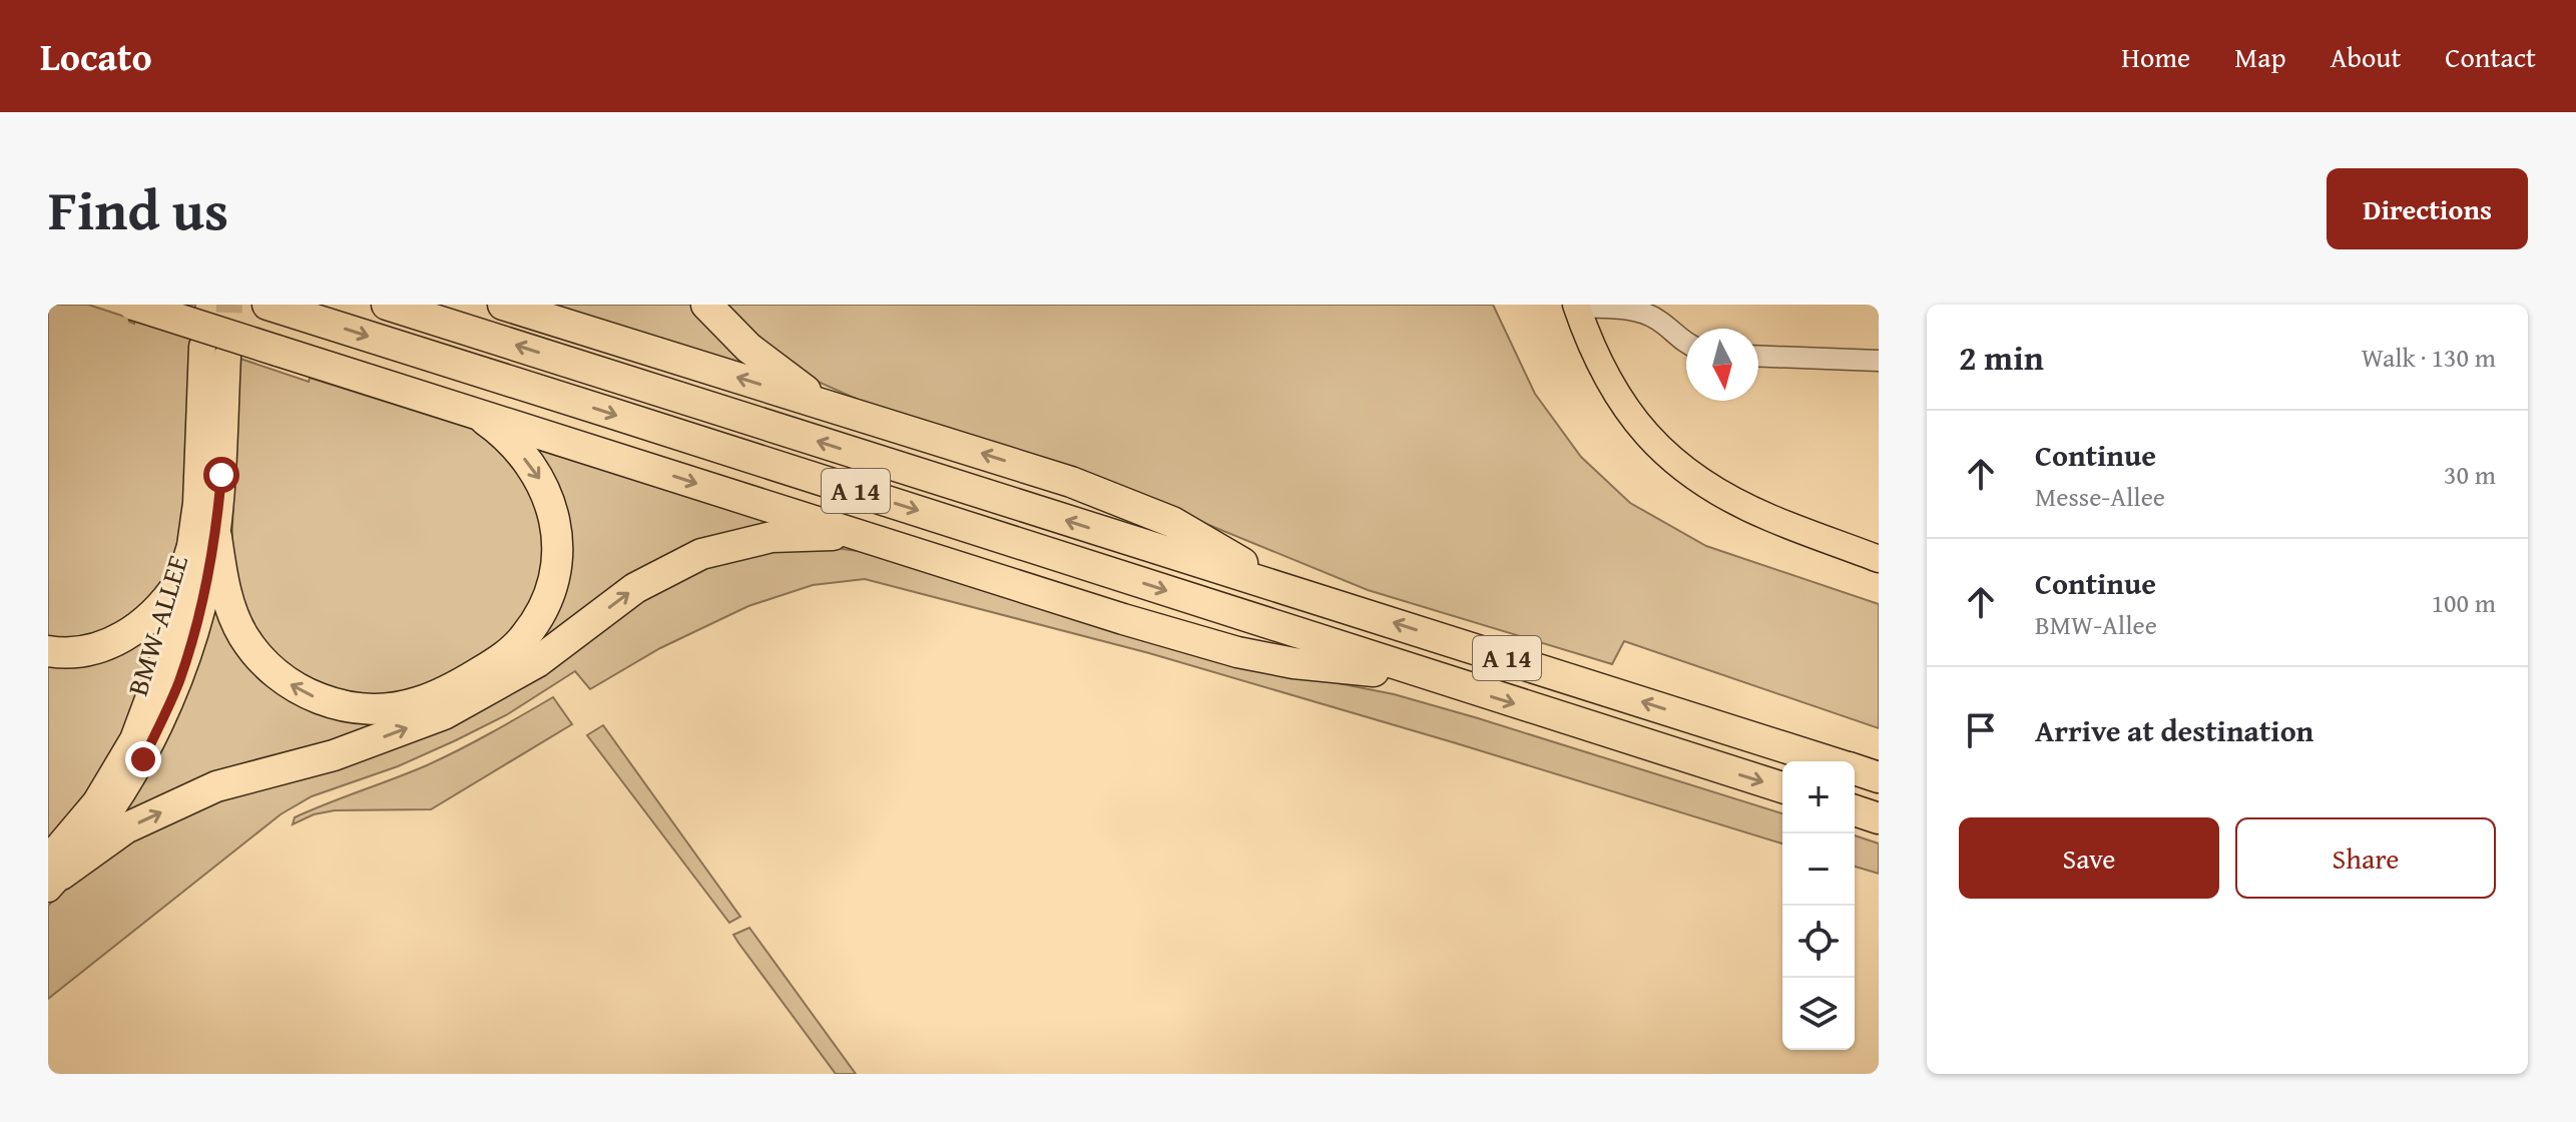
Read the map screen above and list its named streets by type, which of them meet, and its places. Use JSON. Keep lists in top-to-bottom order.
{
  "streets": {
    "highway": ["A 14"],
    "main road": ["BMW-ALLEE"]
  },
  "north": "bottom",
  "page": {
    "header": "Locato",
    "nav": [
      "Home",
      "Map",
      "About",
      "Contact"
    ],
    "title": "Find us",
    "buttons": [
      "Directions",
      ["Save", "Share"]
    ],
    "heading": ["2 min", "Walk · 130 m"],
    "list": [
      ["Continue", "Messe-Allee", "30 m"],
      ["Continue", "BMW-Allee", "100 m"],
      "Arrive at destination"
    ],
    "map_buttons": ["+", "−"]
  }
}
